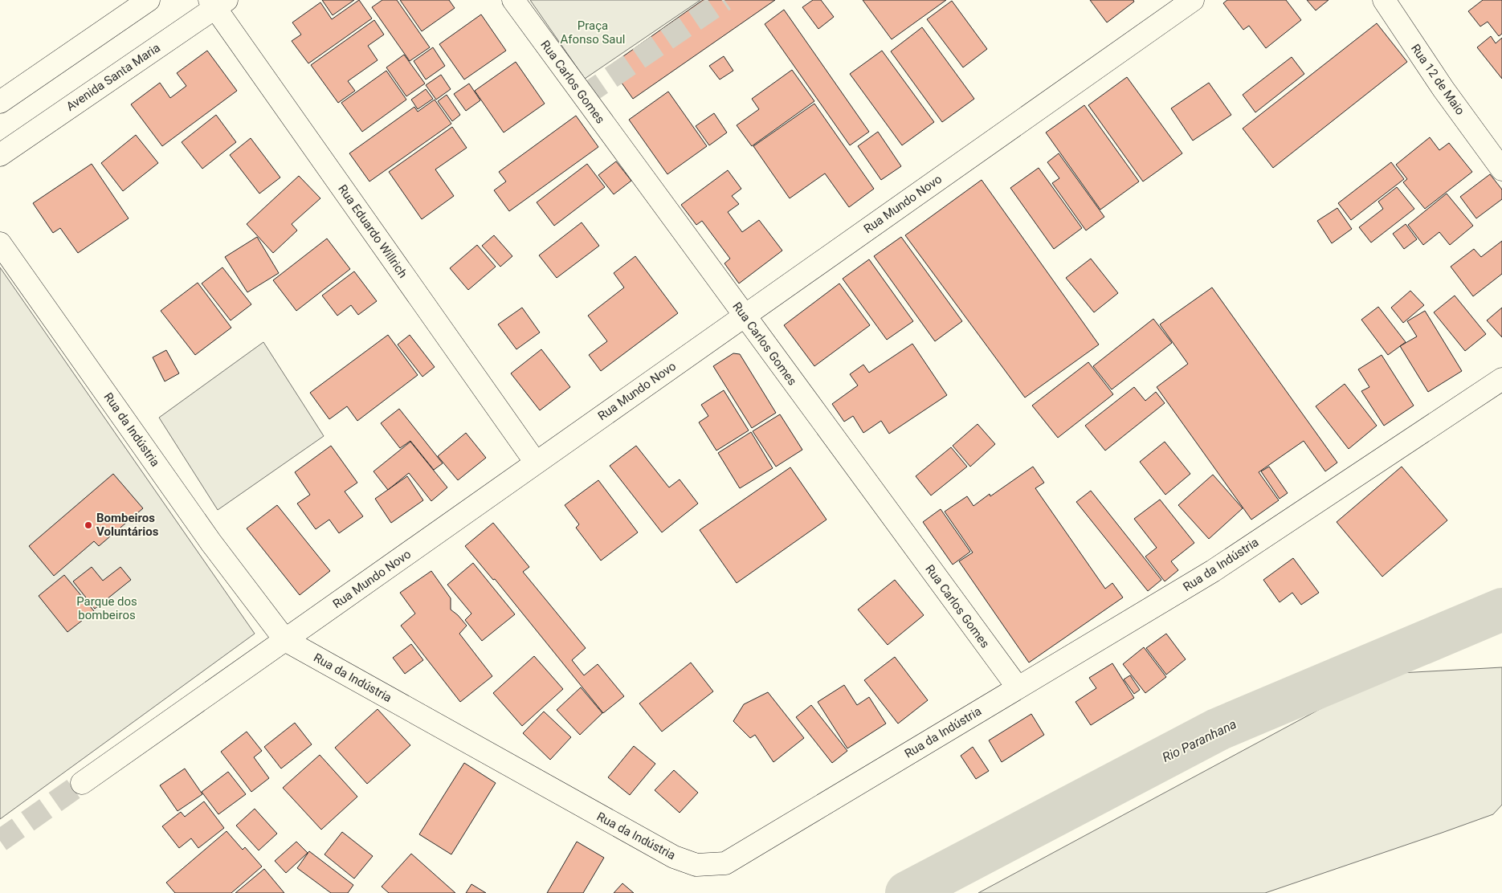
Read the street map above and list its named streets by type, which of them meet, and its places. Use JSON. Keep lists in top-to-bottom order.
{
  "streets": {
    "main road": [
      "Avenida Santa Maria",
      "Rua 12 de Maio",
      "Rua Carlos Gomes",
      "Rua Mundo Novo",
      "Rua Eduardo Willrich",
      "Rua da Indústria"
    ]
  },
  "crossings": [
    ["Avenida Santa Maria", "Rua Eduardo Willrich"],
    ["Rua Carlos Gomes", "Rua Mundo Novo"],
    ["Rua Carlos Gomes", "Rua da Indústria"],
    ["Rua Mundo Novo", "Rua Eduardo Willrich"],
    ["Rua Mundo Novo", "Rua da Indústria"]
  ],
  "water": ["Rio Paranhana"],
  "parks": ["Praça Afonso Saul", "Parque dos bombeiros"],
  "places": ["Bombeiros Voluntários"]
}
